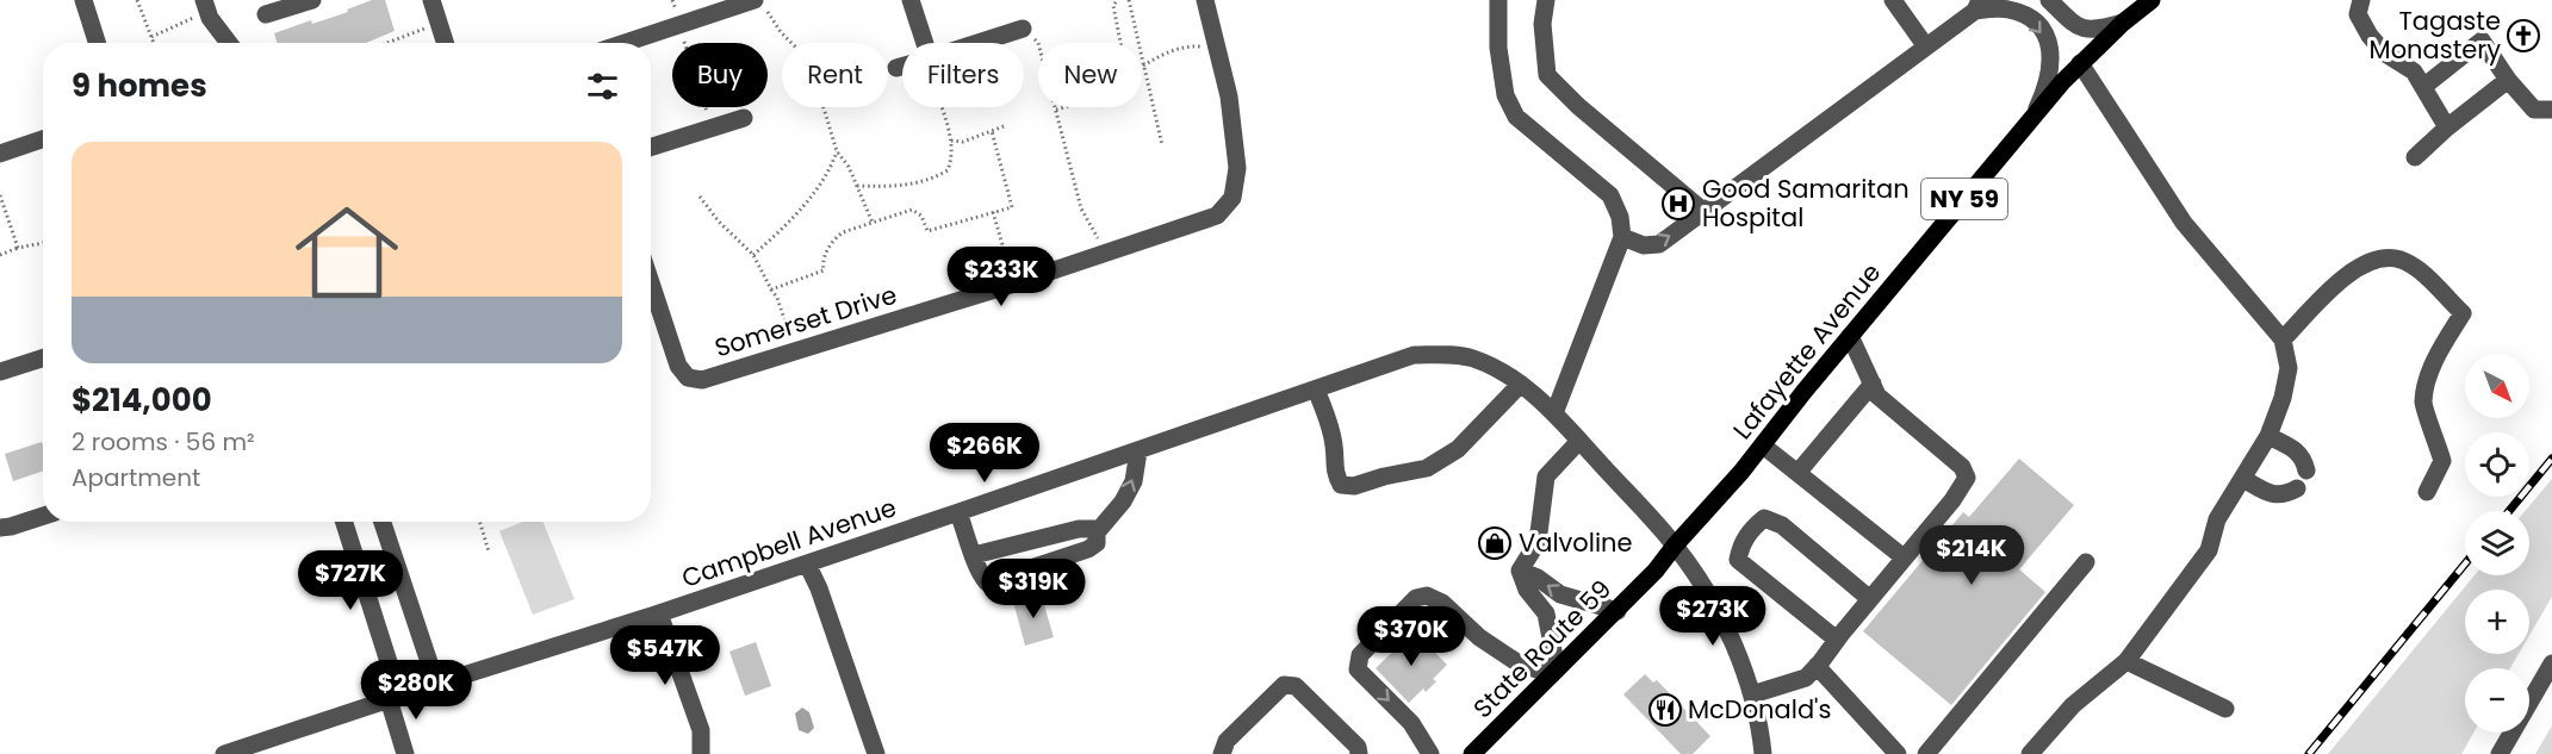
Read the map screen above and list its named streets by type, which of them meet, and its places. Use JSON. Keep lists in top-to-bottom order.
{
  "streets": {
    "main road": ["NY 59", "Lafayette Avenue", "State Route 59"],
    "street": ["Somerset Drive", "Campbell Avenue"]
  },
  "crossings": [
    ["Lafayette Avenue", "Campbell Avenue"],
    ["Lafayette Avenue", "State Route 59"],
    ["Campbell Avenue", "State Route 59"]
  ],
  "places": {
    "church": ["Tagaste Monastery"],
    "hospital": ["Good Samaritan Hospital"],
    "shop": ["Valvoline"],
    "restaurant": ["McDonald's"]
  },
  "north": "bottom right",
  "page": {
    "chip": [
      "Buy",
      "Rent",
      "Filters",
      "New"
    ],
    "heading": "9 homes",
    "list": [
      {
        "name": "$214,000",
        "note": "2 rooms · 56 m² · Apartment"
      }
    ],
    "price": [
      "$233K",
      "$266K",
      "$214K",
      "$727K",
      "$319K",
      "$273K",
      "$370K",
      "$547K",
      "$280K"
    ],
    "map_buttons": ["+", "−"]
  }
}
